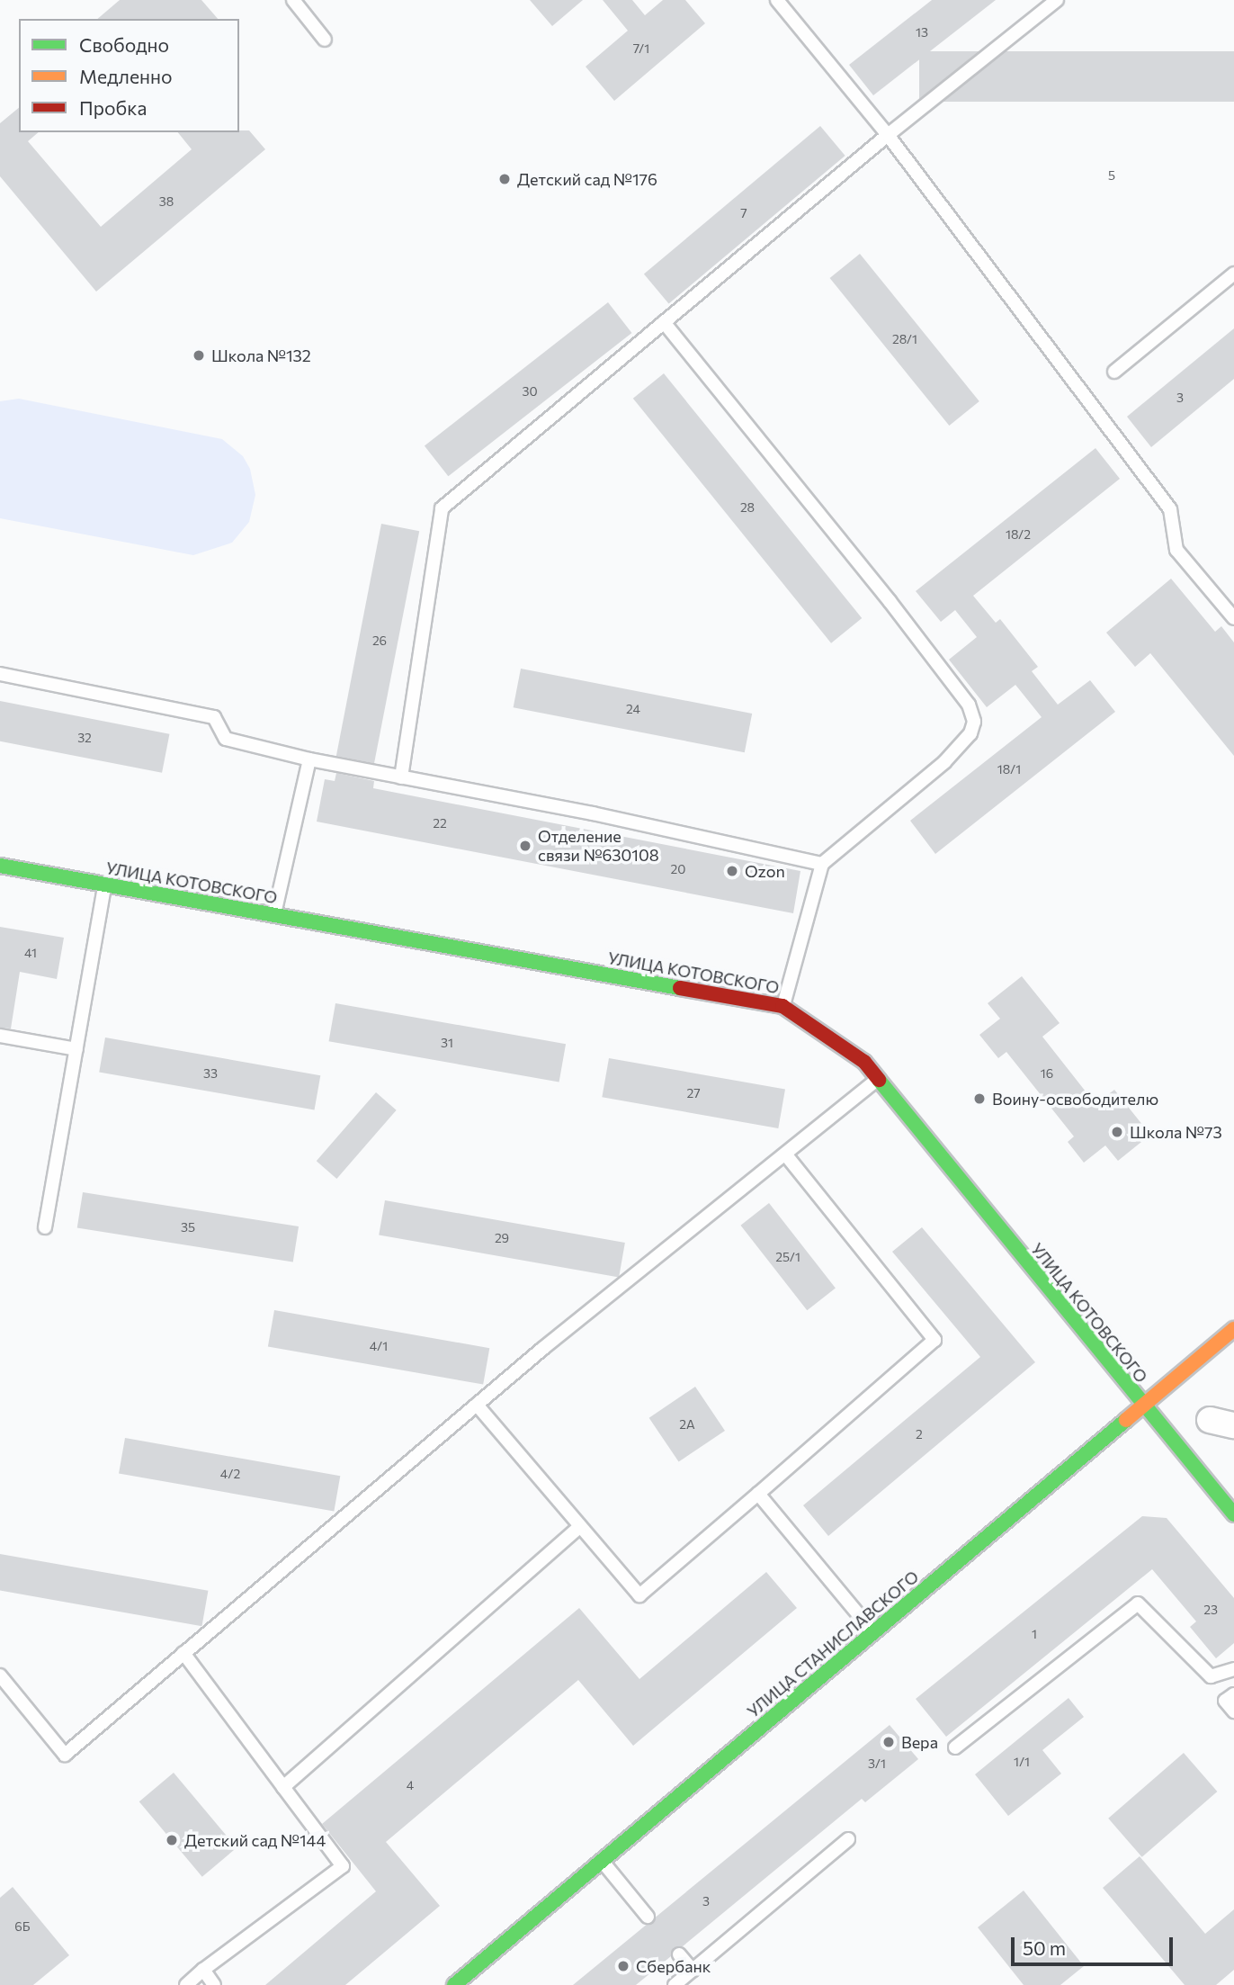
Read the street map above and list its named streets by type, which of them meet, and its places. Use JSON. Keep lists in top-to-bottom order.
{
  "streets": {
    "street": ["УЛИЦА КОТОВСКОГО", "УЛИЦА СТАНИСЛАВСКОГО"]
  },
  "crossings": [
    ["УЛИЦА КОТОВСКОГО", "УЛИЦА СТАНИСЛАВСКОГО"]
  ],
  "places": [
    "Детский сад №176",
    "Школа №132",
    "Отделение связи №630108",
    "Ozon",
    "Воину-освободителю",
    "Школа №73",
    "Вера",
    "Детский сад №144",
    "Сбербанк"
  ],
  "house_numbers": [
    "13",
    "7/1",
    "5",
    "38",
    "7",
    "28/1",
    "30",
    "3",
    "28",
    "18/2",
    "26",
    "24",
    "32",
    "18/1",
    "22",
    "20",
    "41",
    "31",
    "33",
    "16",
    "27",
    "35",
    "29",
    "25/1",
    "4/1",
    "2А",
    "2",
    "4/2",
    "23",
    "1",
    "1/1",
    "3/1",
    "4",
    "3",
    "6Б"
  ],
  "legend": ["Свободно", "Медленно", "Пробка"],
  "scale_bar": "50 m"
}
